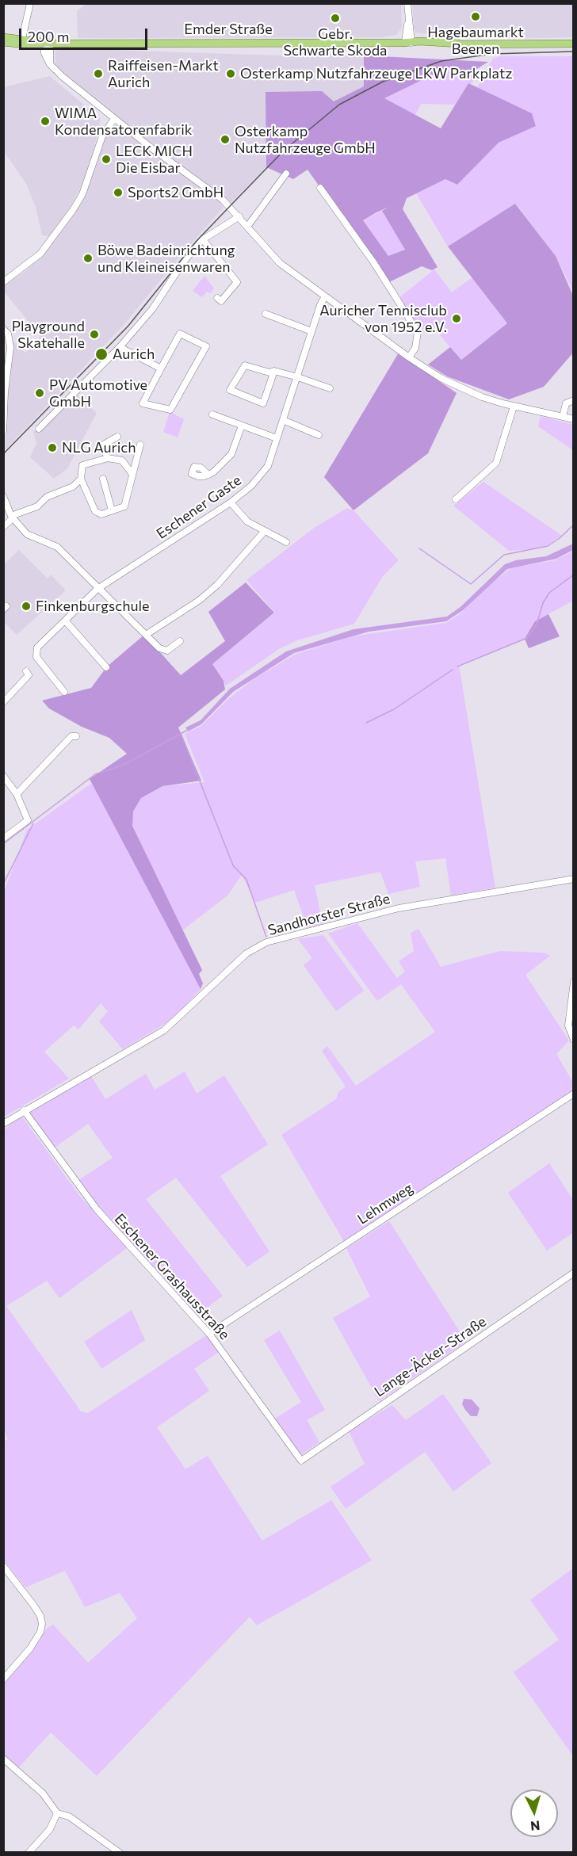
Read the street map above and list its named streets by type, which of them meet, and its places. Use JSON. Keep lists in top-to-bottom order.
{
  "streets": {
    "main road": ["Emder Straße"],
    "street": [
      "Eschener Gaste",
      "Sandhorster Straße",
      "Lehmweg",
      "Eschener Grashausstraße",
      "Lange-Äcker-Straße"
    ]
  },
  "crossings": [
    ["Sandhorster Straße", "Eschener Grashausstraße"],
    ["Lehmweg", "Eschener Grashausstraße"],
    ["Eschener Grashausstraße", "Lange-Äcker-Straße"]
  ],
  "places": [
    "Hagebaumarkt Beenen",
    "Gebr. Schwarte Skoda",
    "Raiffeisen-Markt Aurich",
    "Osterkamp Nutzfahrzeuge LKW Parkplatz",
    "WIMA Kondensatorenfabrik",
    "Osterkamp Nutzfahrzeuge GmbH",
    "LECK MICH Die Eisbar",
    "Sports2 GmbH",
    "Böwe Badeinrichtung und Kleineisenwaren",
    "Auricher Tennisclub von 1952 e.V.",
    "Playground Skatehalle",
    "Aurich",
    "PV Automotive GmbH",
    "NLG Aurich",
    "Finkenburgschule"
  ],
  "scale_bar": "200 m",
  "north": "bottom"
}
